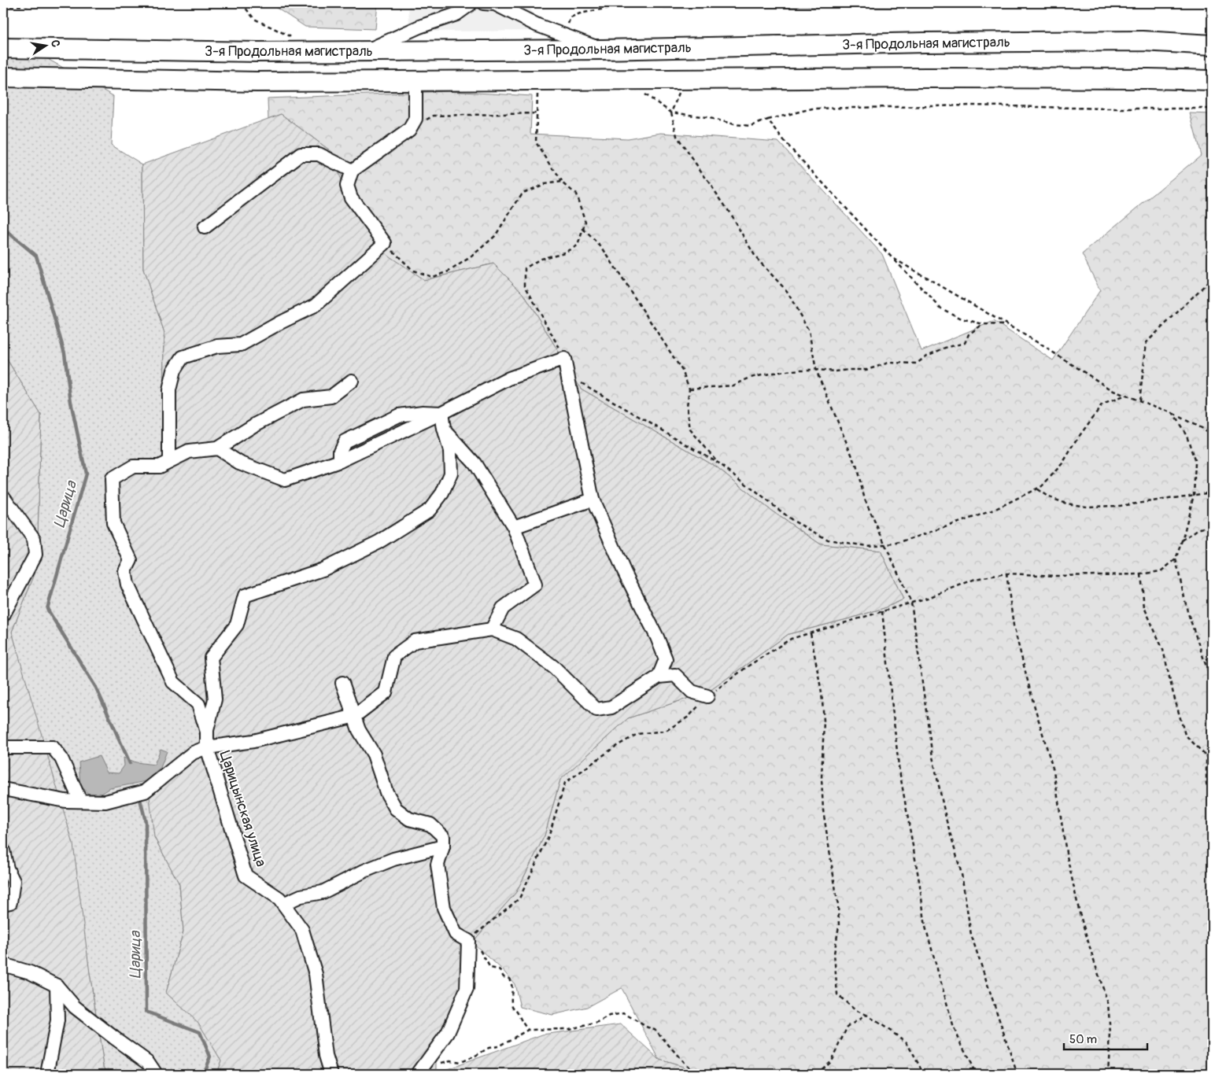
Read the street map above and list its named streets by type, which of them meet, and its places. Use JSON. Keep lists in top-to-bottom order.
{
  "streets": {
    "highway": ["3-я Продольная магистраль"],
    "lane": ["Царицынская улица"]
  },
  "water": ["Царица"],
  "scale_bar": "50 m",
  "north": "right"
}
